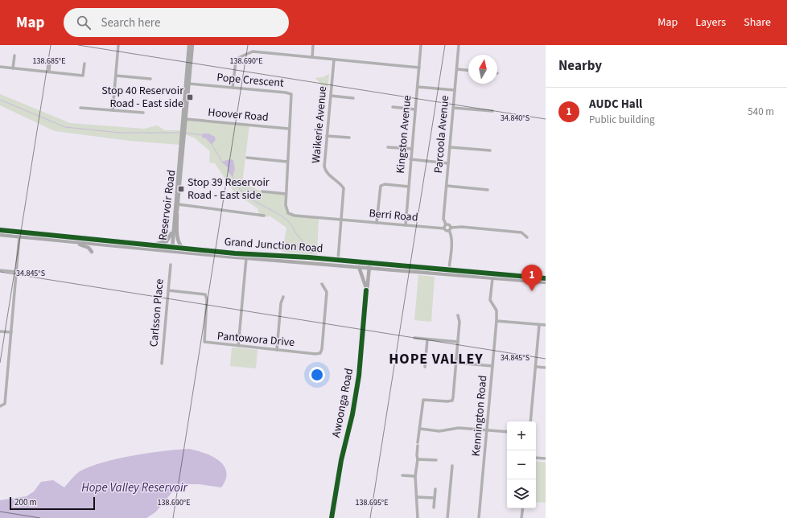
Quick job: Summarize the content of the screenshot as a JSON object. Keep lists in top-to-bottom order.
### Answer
{
  "streets": {
    "main road": ["Reservoir Road", "Grand Junction Road", "Awoonga Road"],
    "street": [
      "Pope Crescent",
      "Hoover Road",
      "Waikerie Avenue",
      "Kingston Avenue",
      "Parcoola Avenue",
      "Berri Road",
      "Carlsson Place",
      "Pantowora Drive",
      "Kennington Road"
    ]
  },
  "crossings": [
    ["Pope Crescent", "Hoover Road"],
    ["Pope Crescent", "Waikerie Avenue"],
    ["Pope Crescent", "Reservoir Road"],
    ["Pope Crescent", "Berri Road"],
    ["Hoover Road", "Reservoir Road"],
    ["Waikerie Avenue", "Berri Road"],
    ["Waikerie Avenue", "Grand Junction Road"],
    ["Kingston Avenue", "Berri Road"],
    ["Reservoir Road", "Grand Junction Road"],
    ["Grand Junction Road", "Awoonga Road"],
    ["Grand Junction Road", "Kennington Road"],
    ["Carlsson Place", "Pantowora Drive"]
  ],
  "districts": ["HOPE VALLEY"],
  "water": ["Hope Valley Reservoir"],
  "places": {
    "transit": ["Stop 40 Reservoir Road - East side", "Stop 39 Reservoir Road - East side"]
  },
  "scale_bar": "200 m",
  "north": "top",
  "page": {
    "header": "Map",
    "search": "Search here",
    "nav": ["Map", "Layers", "Share"],
    "heading": "Nearby",
    "list": [
      {
        "mark": "1",
        "name": "AUDC Hall",
        "note": "Public building",
        "value": "540 m"
      }
    ],
    "pins": "1",
    "map_buttons": ["+", "−"],
    "scale": "200 m"
  },
  "coordinates": [
    "138.685°E",
    "138.690°E",
    "34.840°S",
    "34.845°S",
    "138.695°E"
  ]
}
